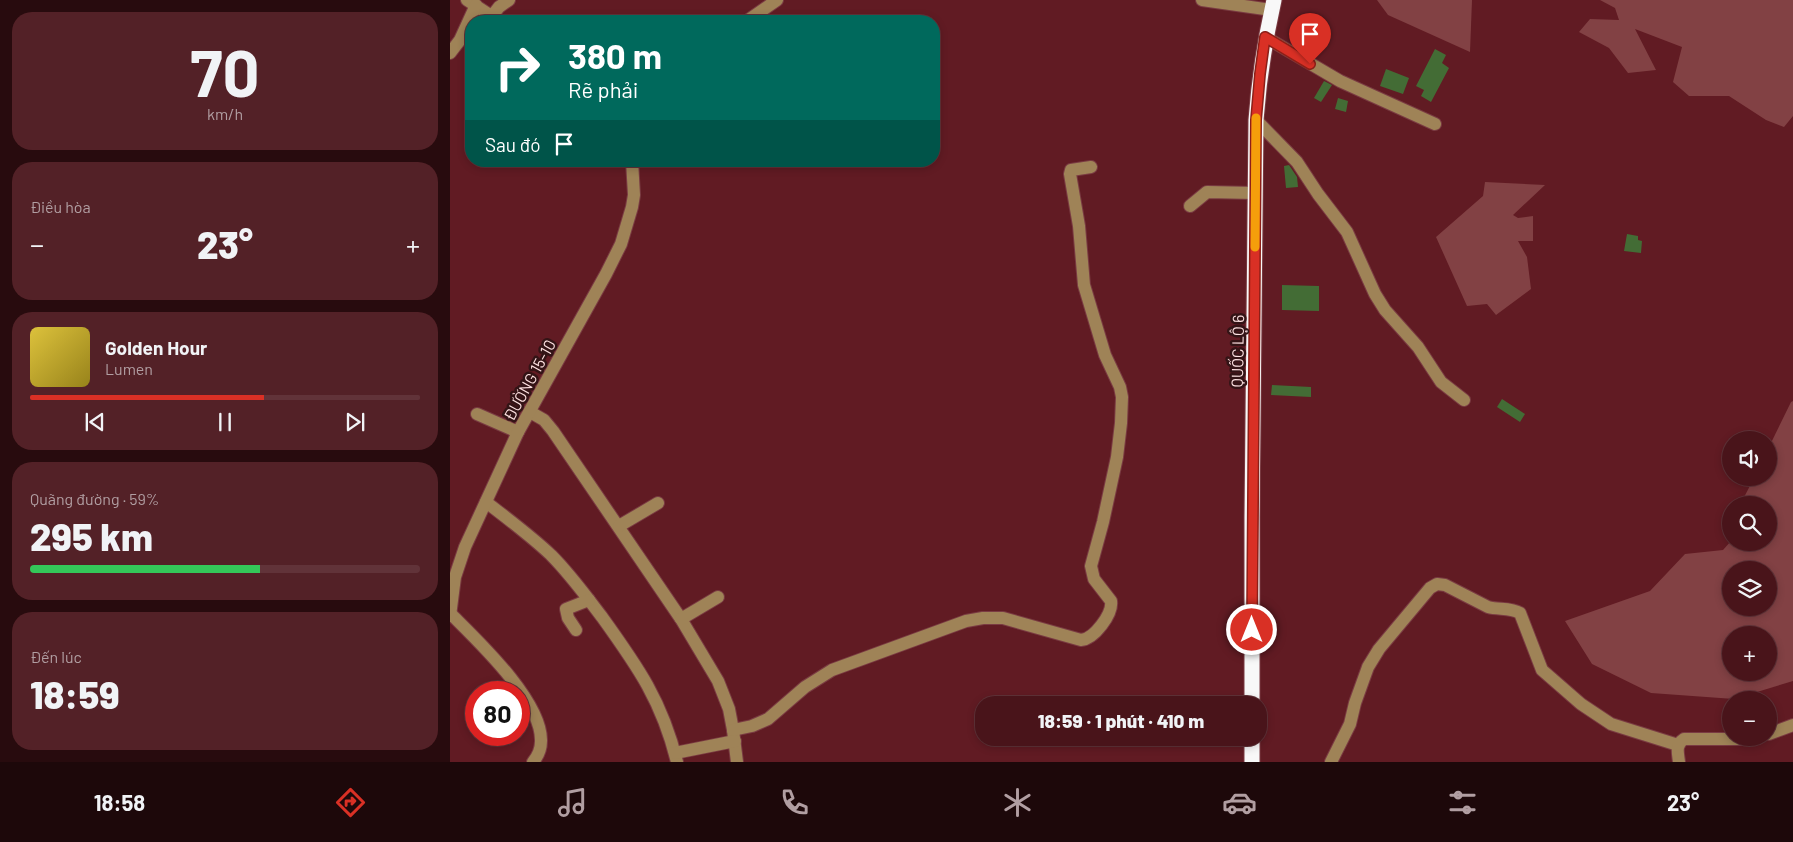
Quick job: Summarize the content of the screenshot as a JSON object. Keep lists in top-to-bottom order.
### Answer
{
  "streets": {
    "highway": ["QUỐC LỘ 6"],
    "street": ["ĐƯỜNG 15-10"]
  },
  "page": {
    "tile": [
      ["70", "km/h"],
      "Điều hòa",
      ["Quãng đường · 59%", "295 km"],
      ["Đến lúc", "18:59"]
    ],
    "turn": ["380 m", "Rẽ phải"],
    "then": "Sau đó",
    "heat": ["−", "23°", "+"],
    "song": ["Golden Hour", "Lumen"],
    "map_buttons": ["+", "−"],
    "limit": "80",
    "trip": "18:59 · 1 phút · 410 m",
    "tabs": ["18:58", "23°"]
  }
}
